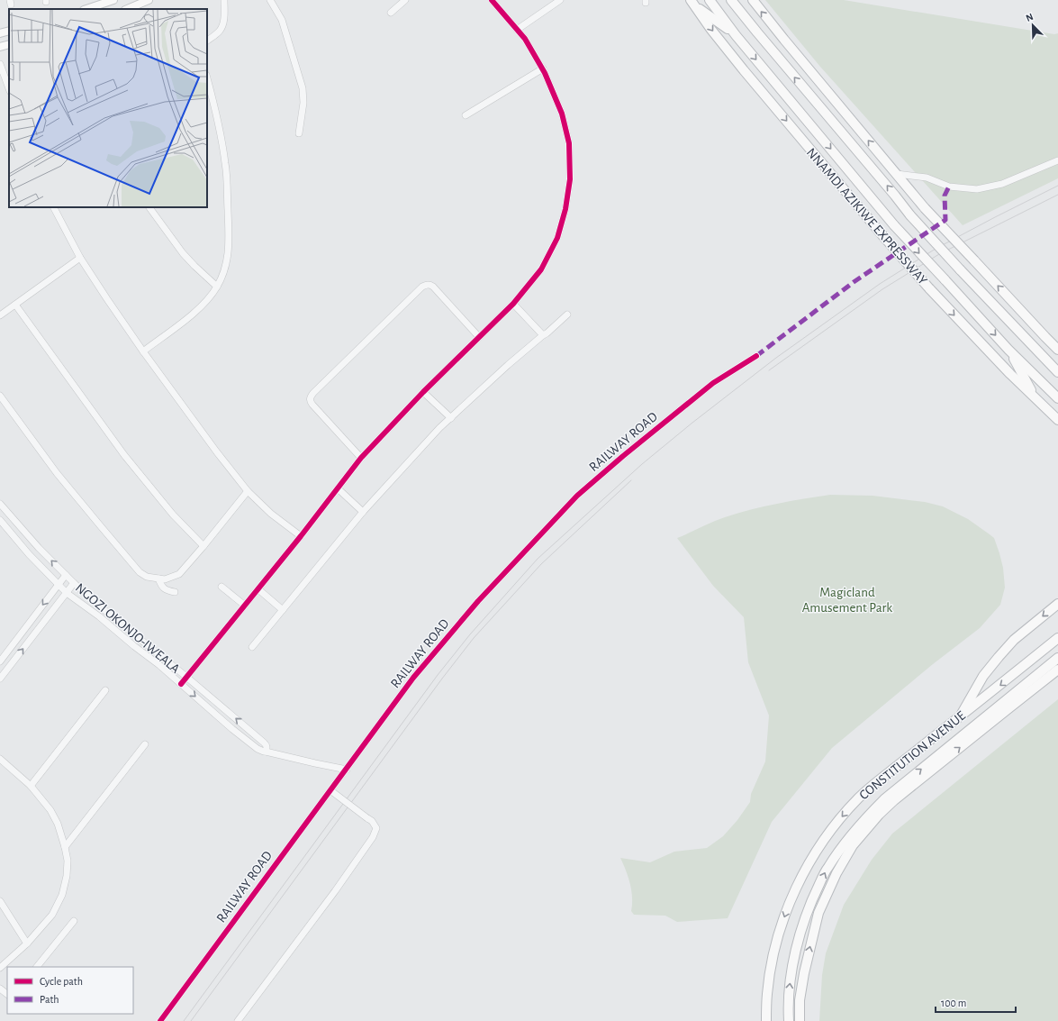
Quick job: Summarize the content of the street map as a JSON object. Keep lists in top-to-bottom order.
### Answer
{
  "streets": {
    "highway": ["NNAMDI AZIKIWE EXPRESSWAY", "CONSTITUTION AVENUE"],
    "street": ["RAILWAY ROAD", "NGOZI OKONJO-IWEALA"]
  },
  "crossings": [
    ["RAILWAY ROAD", "NGOZI OKONJO-IWEALA"]
  ],
  "parks": ["Magicland Amusement Park"],
  "legend": ["Cycle path", "Path"],
  "scale_bar": "100 m",
  "north": "top left"
}
